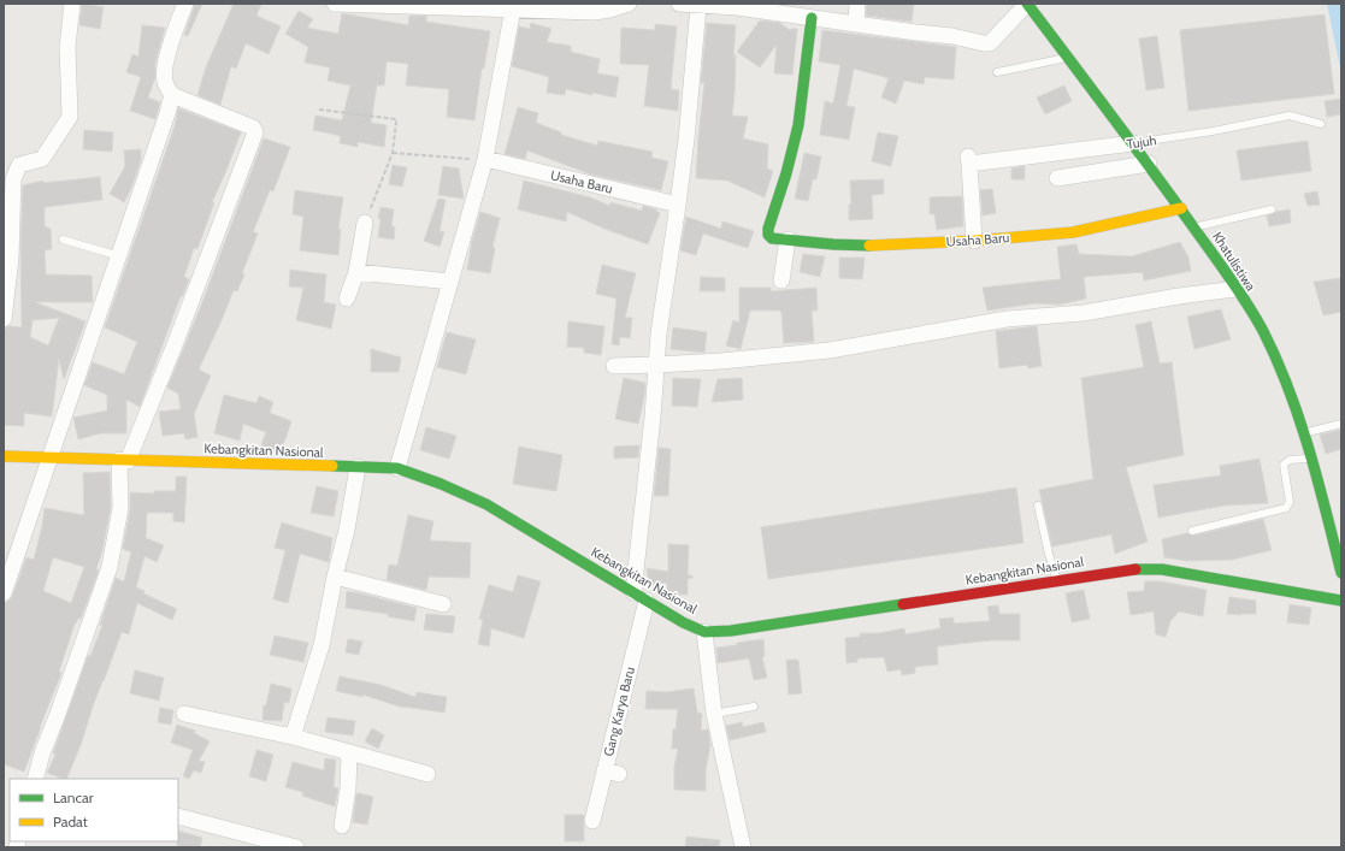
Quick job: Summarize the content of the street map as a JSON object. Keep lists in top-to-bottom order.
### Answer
{
  "streets": {
    "main road": ["Usaha Baru", "Khatulistiwa", "Kebangkitan Nasional"],
    "street": ["Tujuh", "Gang Karya Baru"]
  },
  "crossings": [
    ["Tujuh", "Usaha Baru"],
    ["Tujuh", "Khatulistiwa"],
    ["Usaha Baru", "Khatulistiwa"],
    ["Kebangkitan Nasional", "Gang Karya Baru"]
  ],
  "legend": ["Lancar", "Padat"]
}
